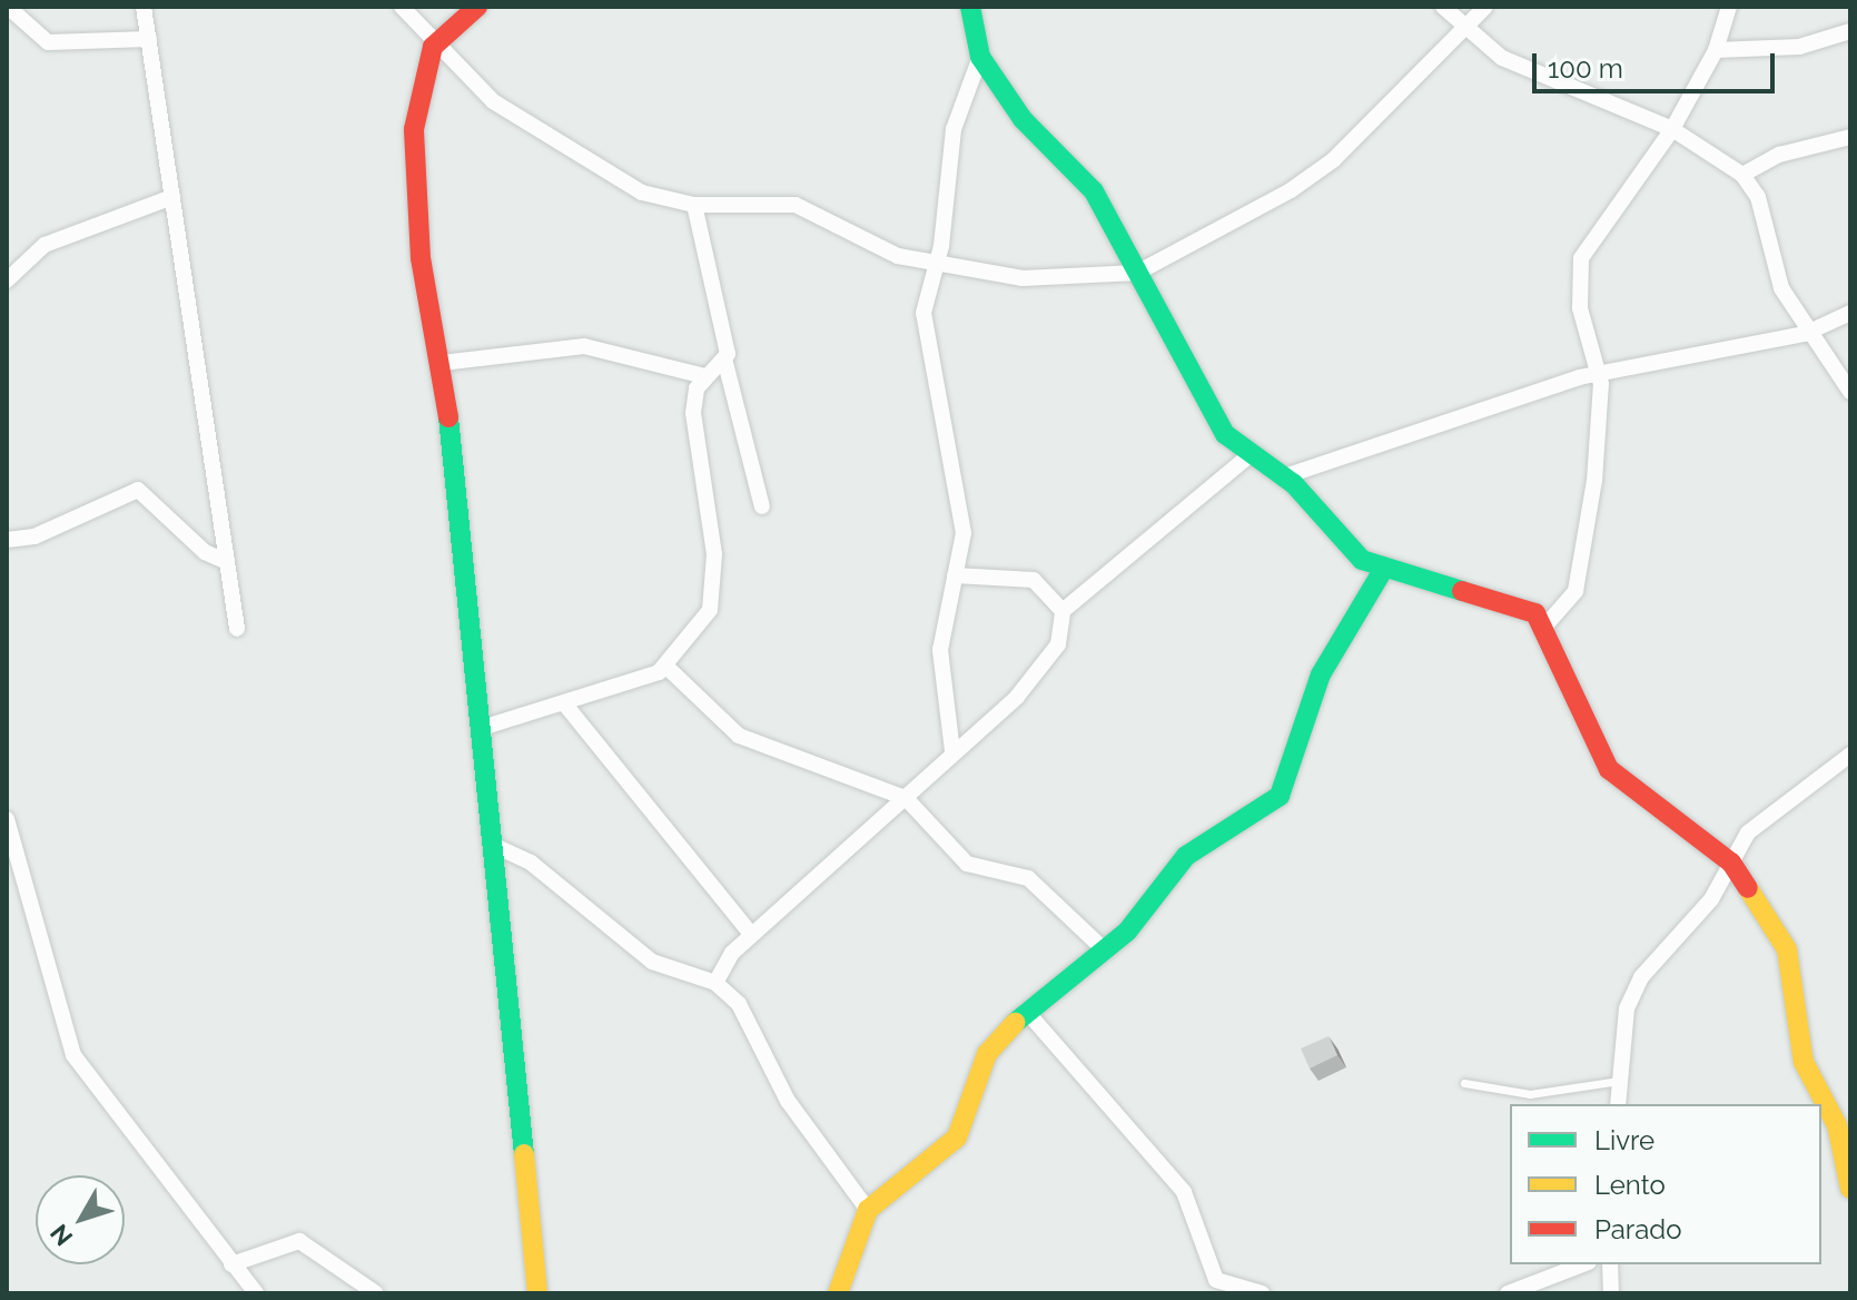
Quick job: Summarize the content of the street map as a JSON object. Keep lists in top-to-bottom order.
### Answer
{
  "legend": ["Livre", "Lento", "Parado"],
  "scale_bar": "100 m",
  "north": "bottom left"
}
